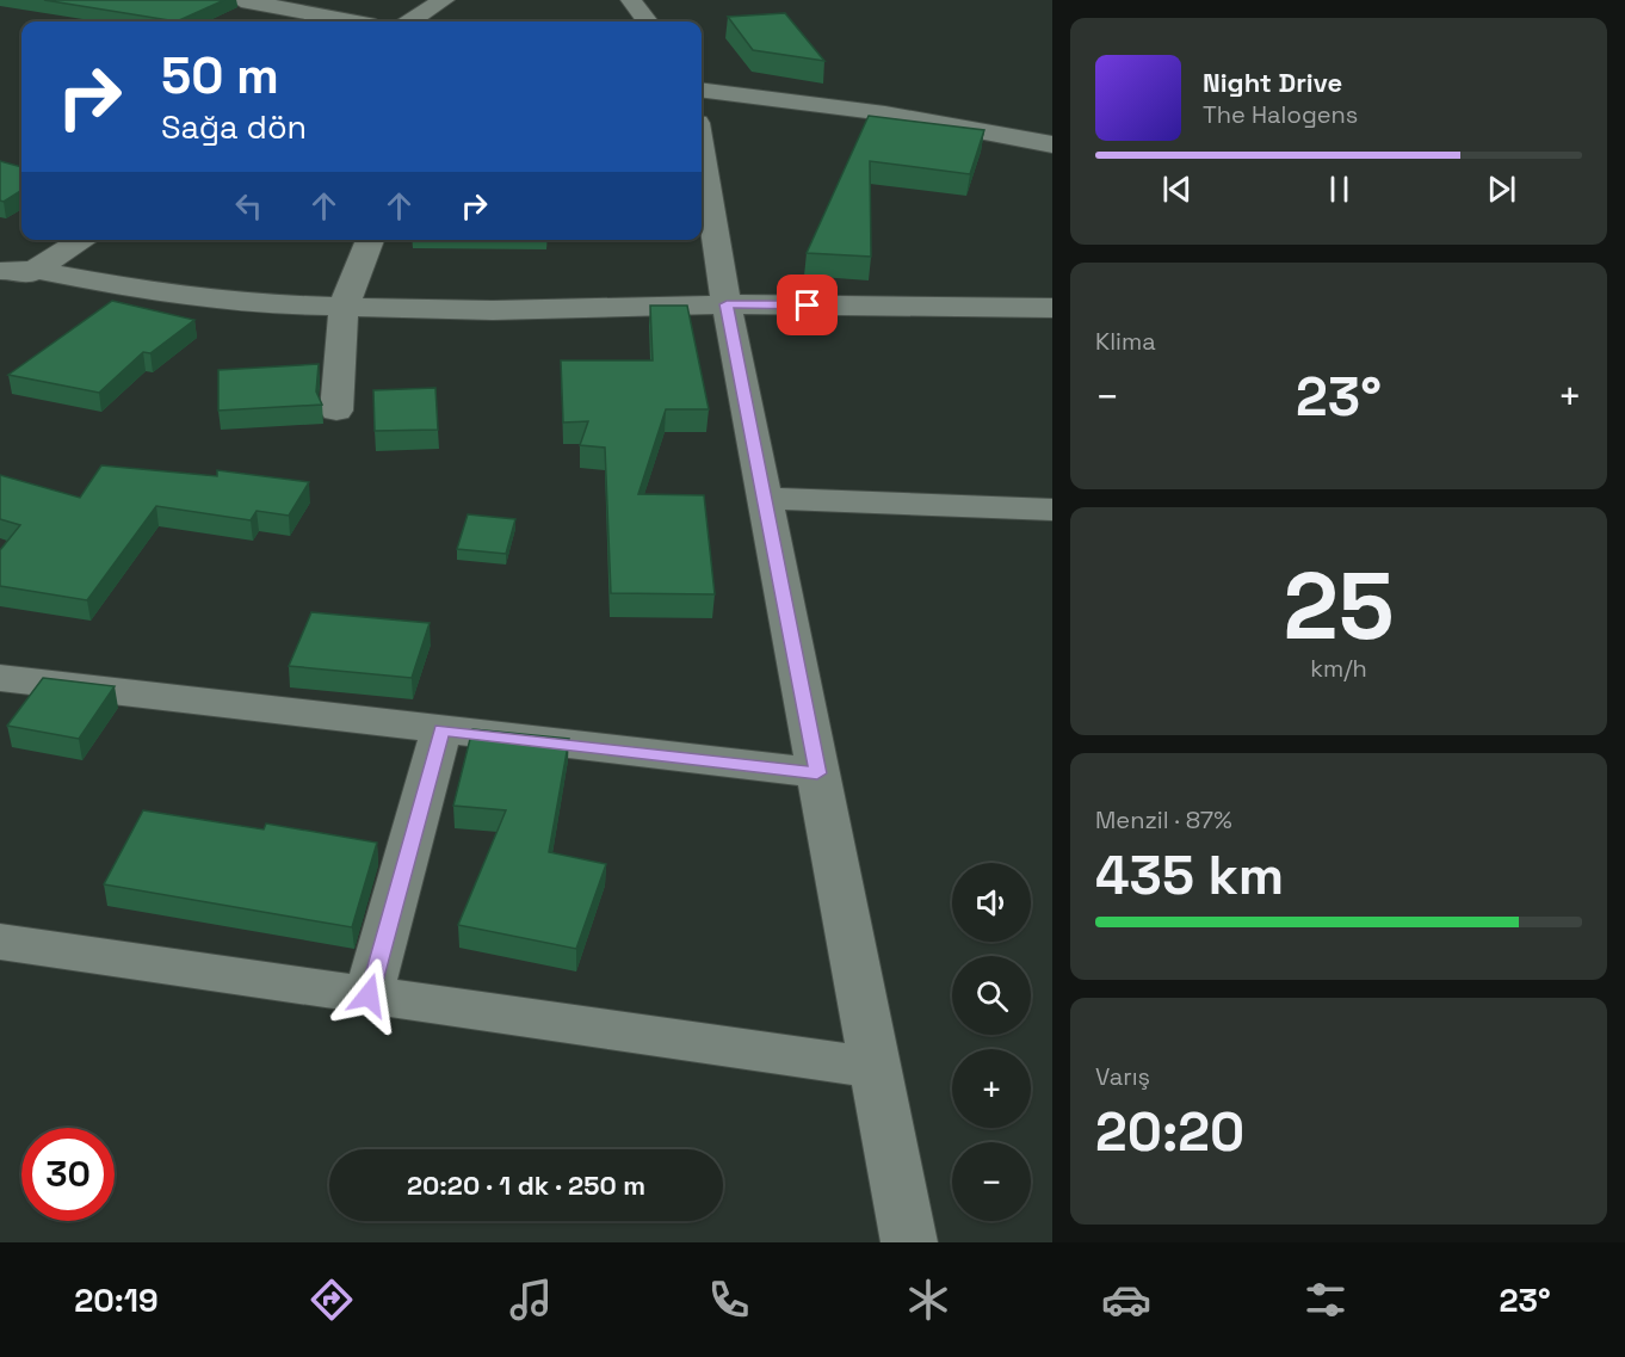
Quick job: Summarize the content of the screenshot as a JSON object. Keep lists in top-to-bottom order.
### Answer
{
  "page": {
    "turn": ["50 m", "Sağa dön"],
    "song": ["Night Drive", "The Halogens"],
    "tile": [
      "Klima",
      ["25", "km/h"],
      ["Menzil · 87%", "435 km"],
      ["Varış", "20:20"]
    ],
    "heat": ["−", "23°", "+"],
    "map_buttons": ["+", "−"],
    "limit": "30",
    "trip": "20:20 · 1 dk · 250 m",
    "tabs": ["20:19", "23°"]
  }
}
